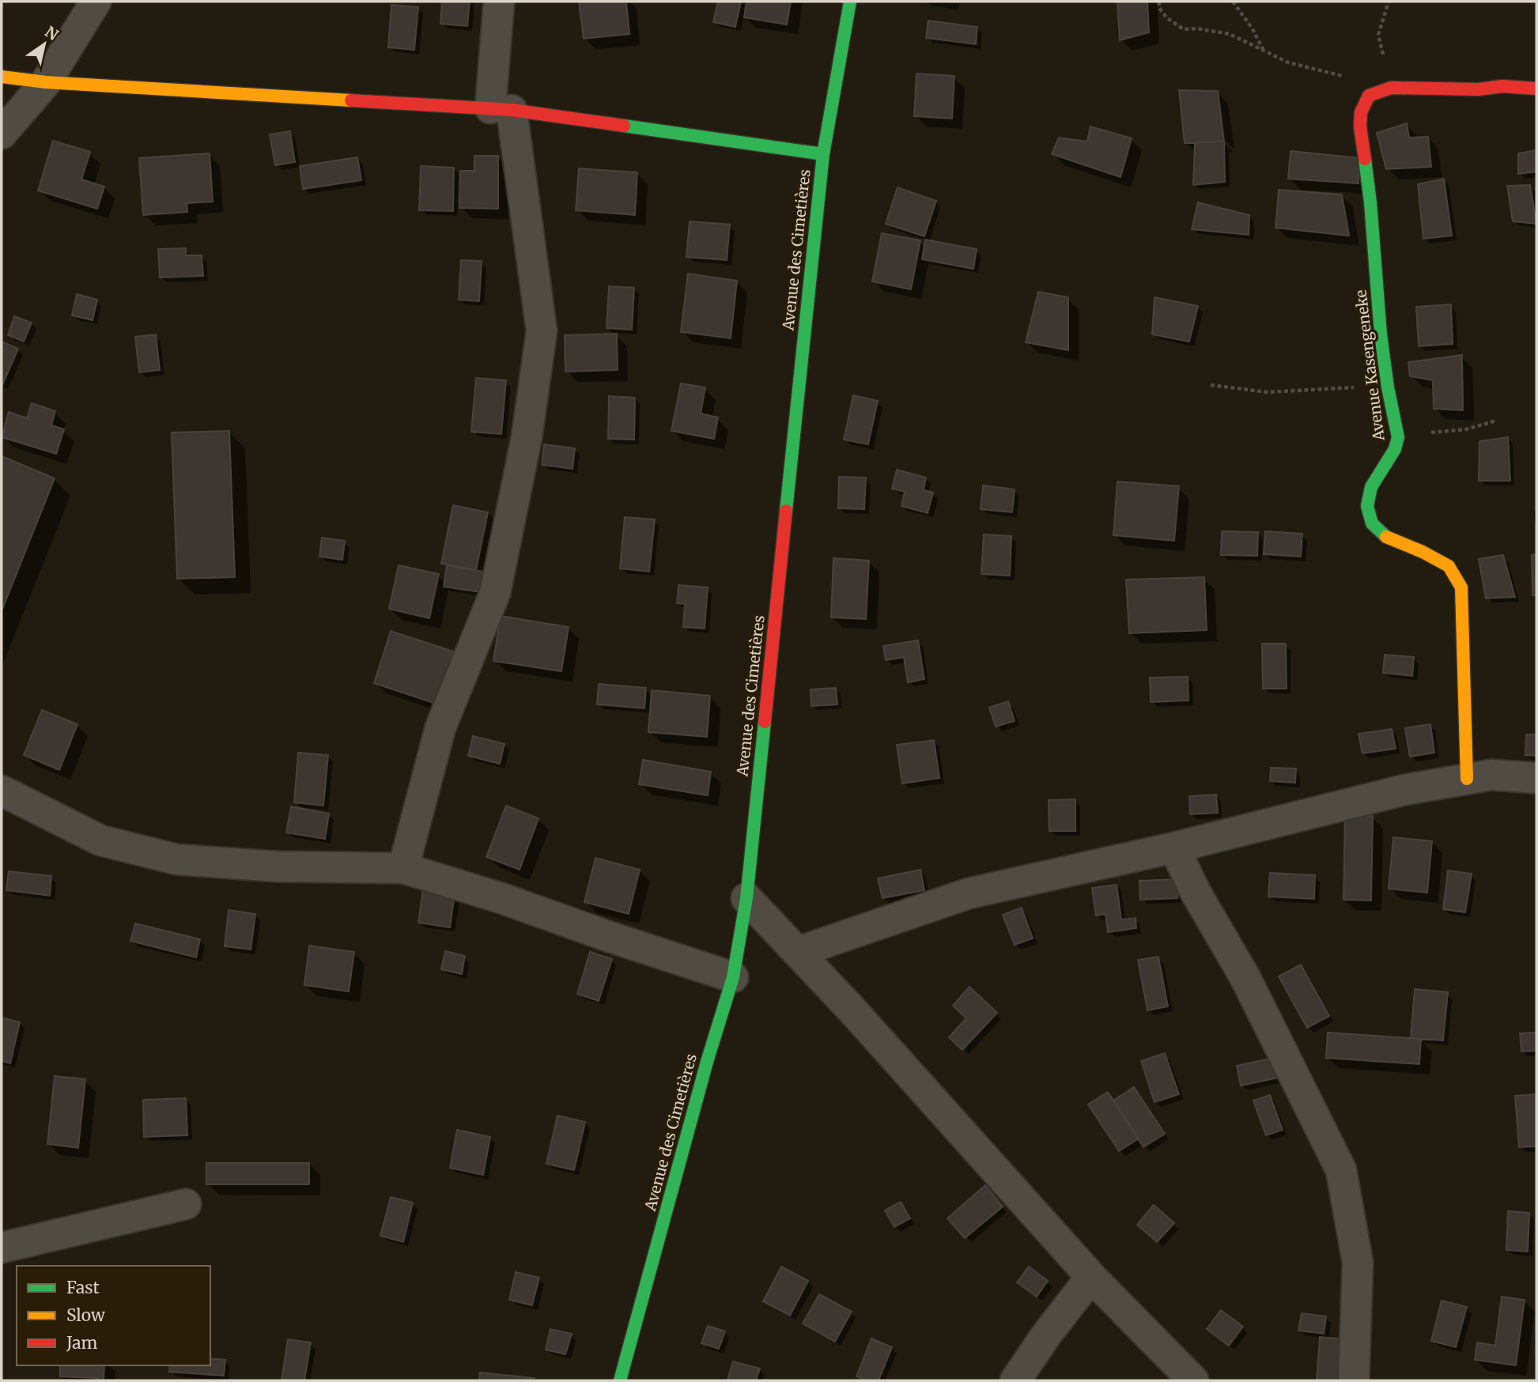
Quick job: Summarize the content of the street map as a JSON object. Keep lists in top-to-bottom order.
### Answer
{
  "streets": {
    "street": ["Avenue des Cimetières", "Avenue Kasengeneke"]
  },
  "legend": ["Fast", "Slow", "Jam"],
  "north": "top right"
}
